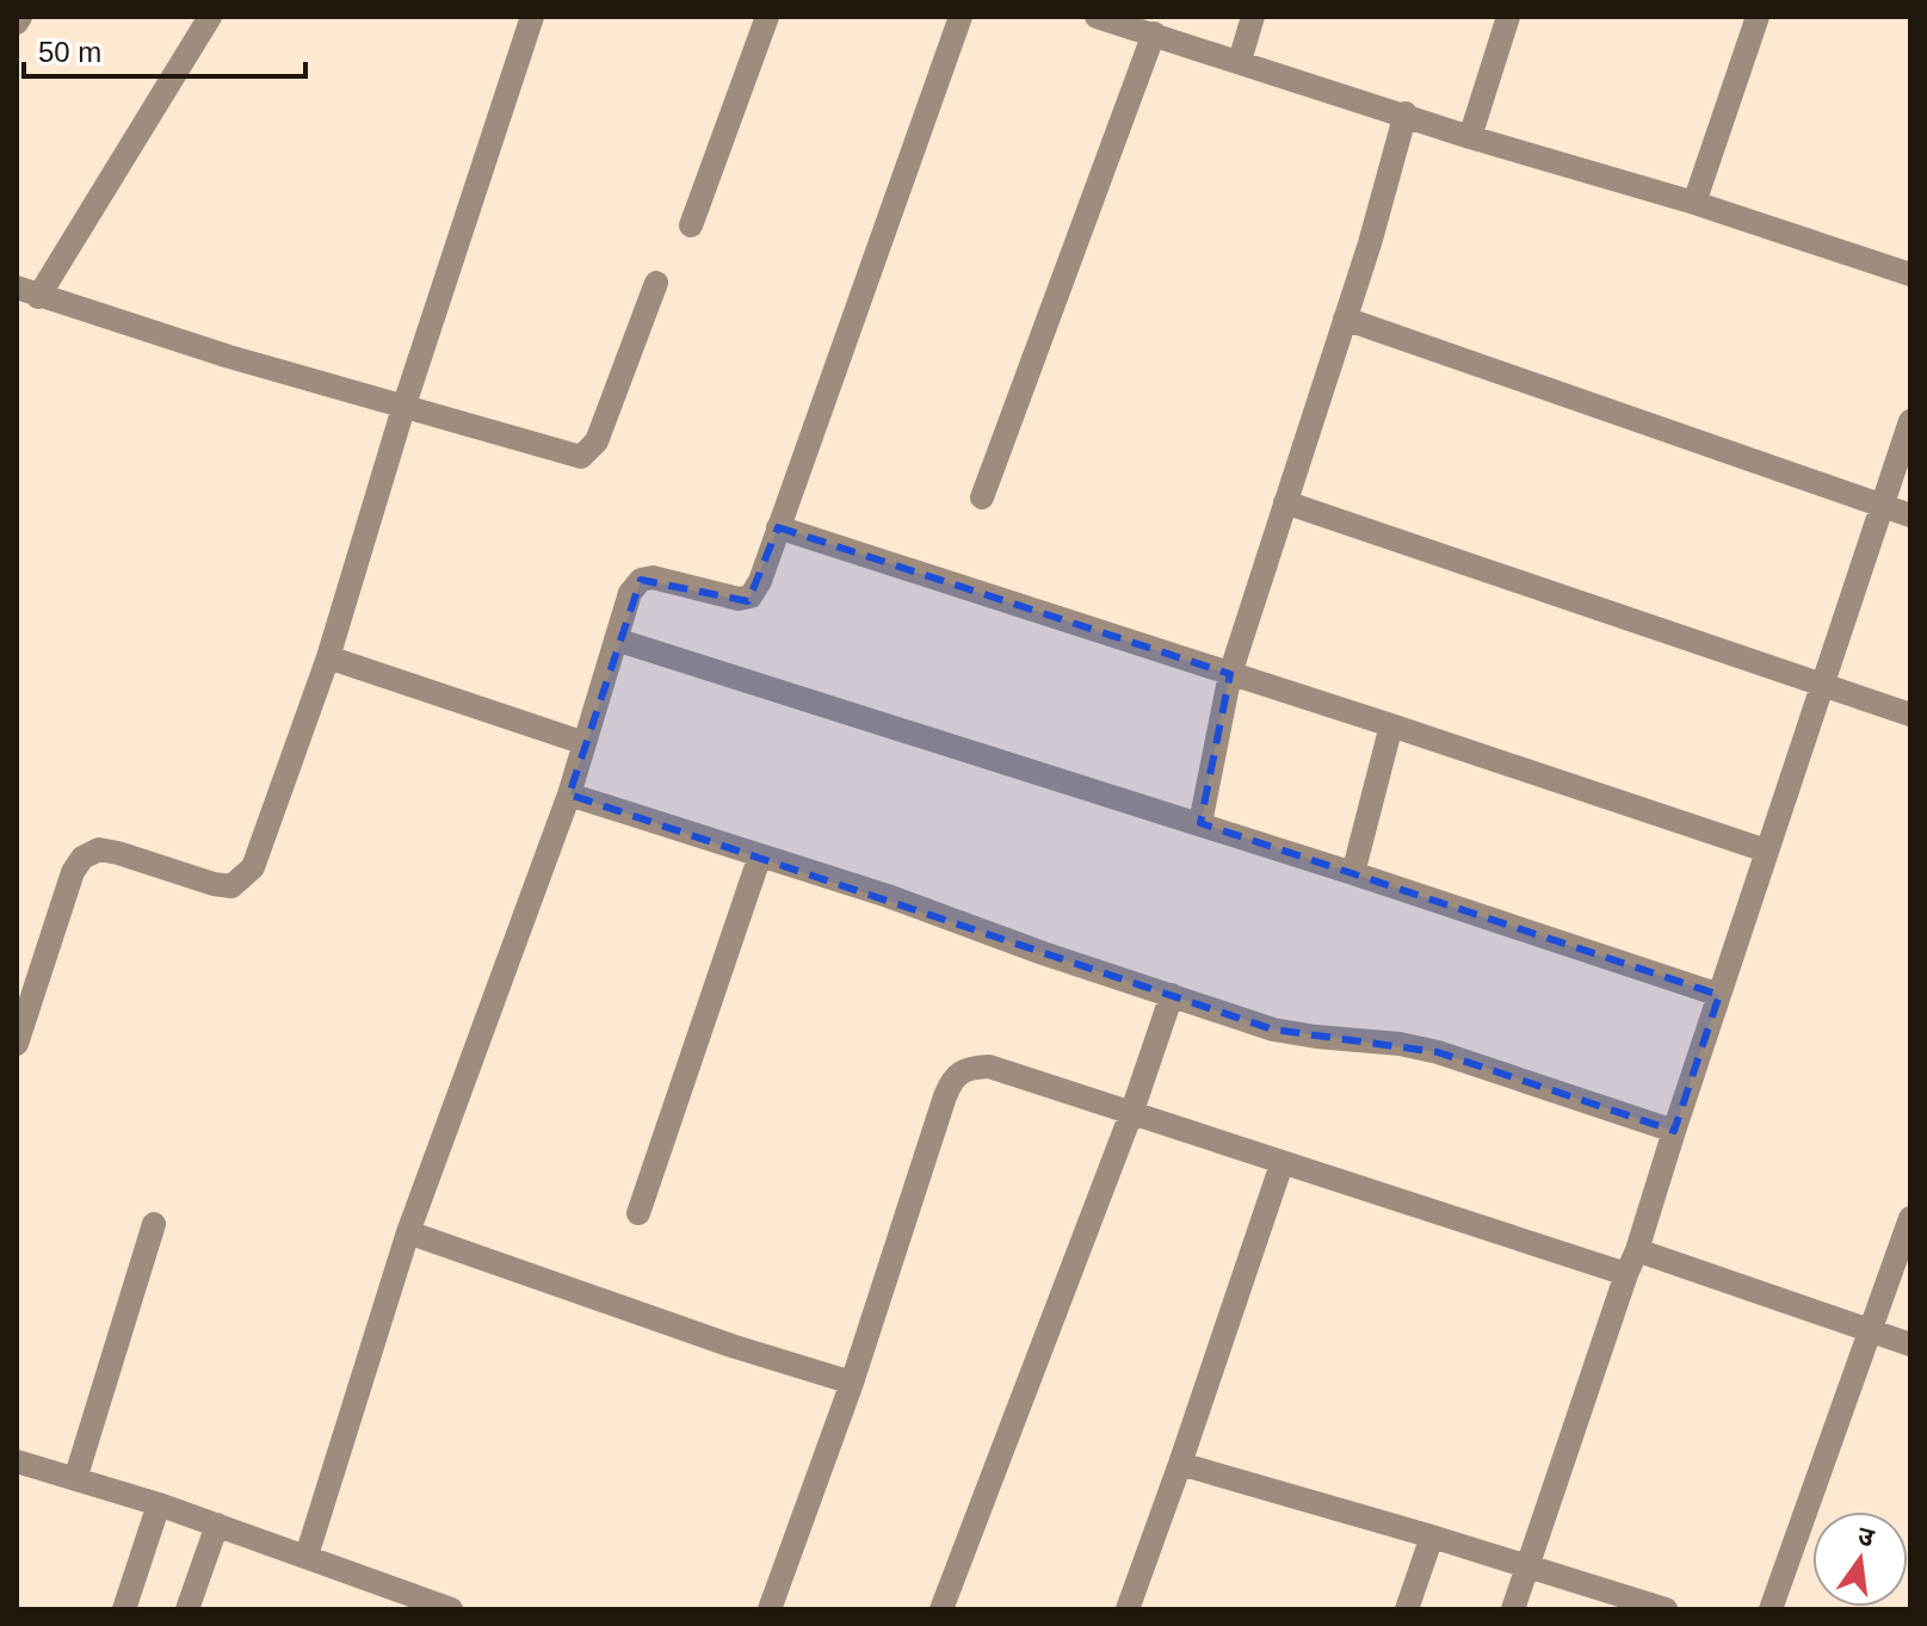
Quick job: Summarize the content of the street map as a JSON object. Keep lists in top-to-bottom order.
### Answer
{
  "scale_bar": "50 m",
  "north": "top"
}
